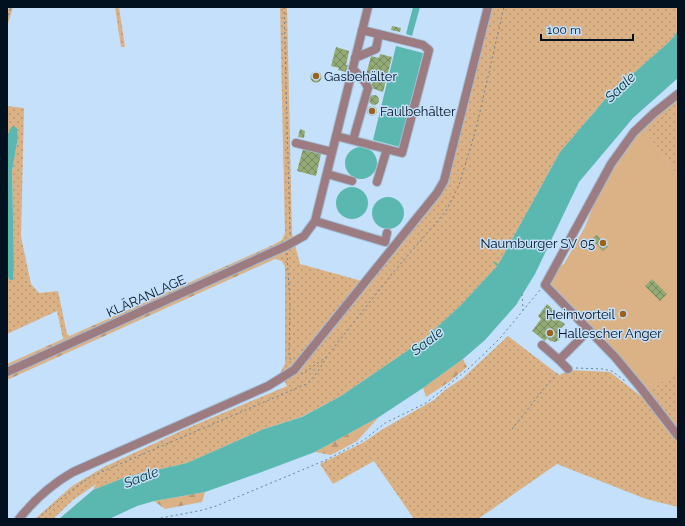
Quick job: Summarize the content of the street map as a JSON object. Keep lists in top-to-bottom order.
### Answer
{
  "streets": {
    "lane": ["KLÄRANLAGE"]
  },
  "water": ["Saale"],
  "places": [
    "Gasbehälter",
    "Faulbehälter",
    "Naumburger SV 05",
    "Heimvorteil",
    "Hallescher Anger"
  ],
  "scale_bar": "100 m"
}
